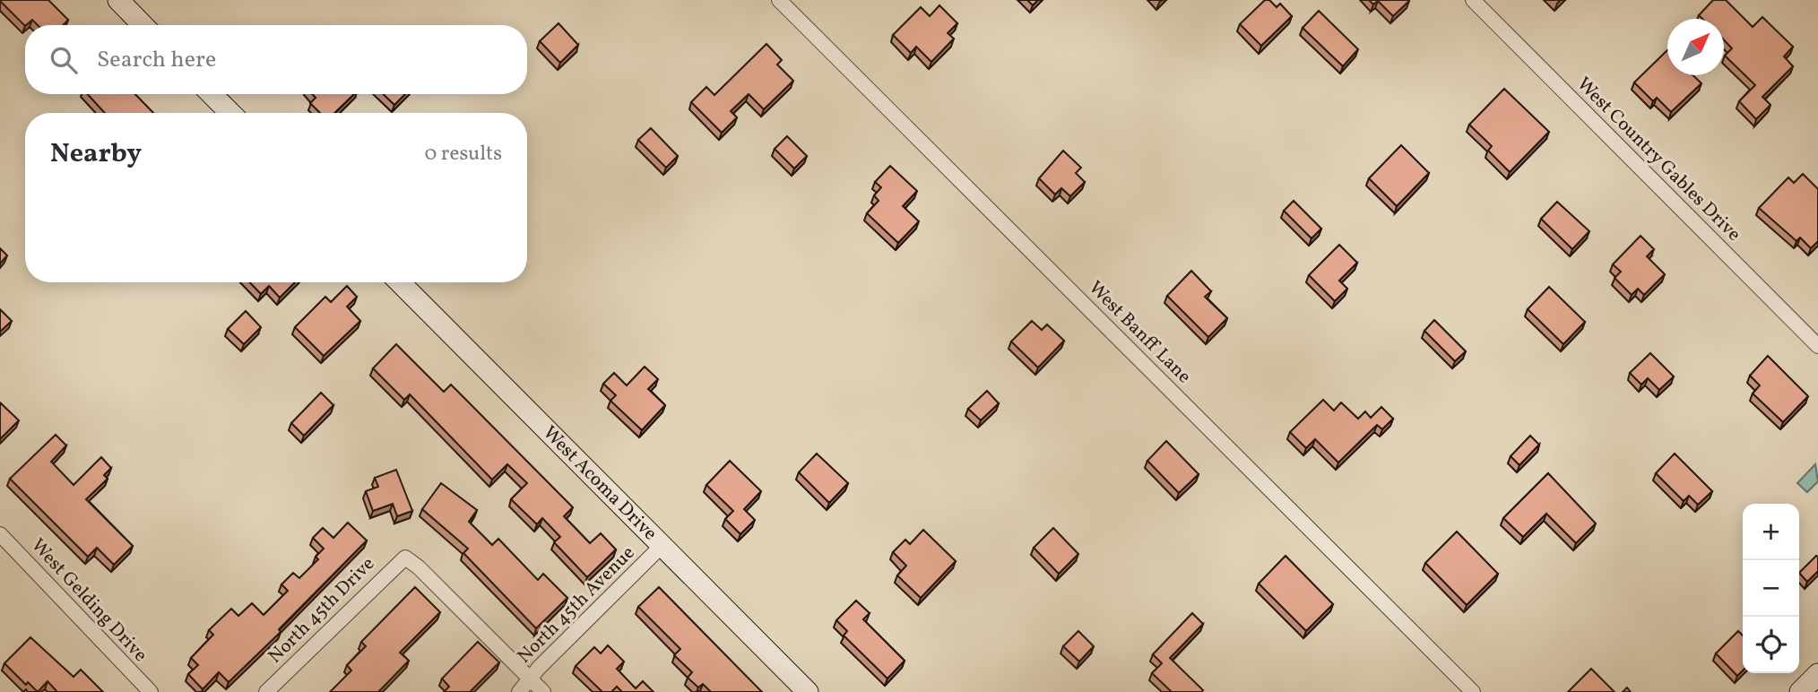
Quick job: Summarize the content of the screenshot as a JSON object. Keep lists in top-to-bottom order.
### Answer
{
  "streets": {
    "street": [
      "West Country Gables Drive",
      "West Banff Lane",
      "West Acoma Drive",
      "West Gelding Drive",
      "North 45th Avenue",
      "North 45th Drive"
    ]
  },
  "crossings": [
    ["West Acoma Drive", "North 45th Avenue"],
    ["North 45th Avenue", "North 45th Drive"]
  ],
  "north": "top right",
  "page": {
    "search": "Search here",
    "heading": ["Nearby", "0 results"],
    "map_buttons": ["+", "−"]
  }
}
